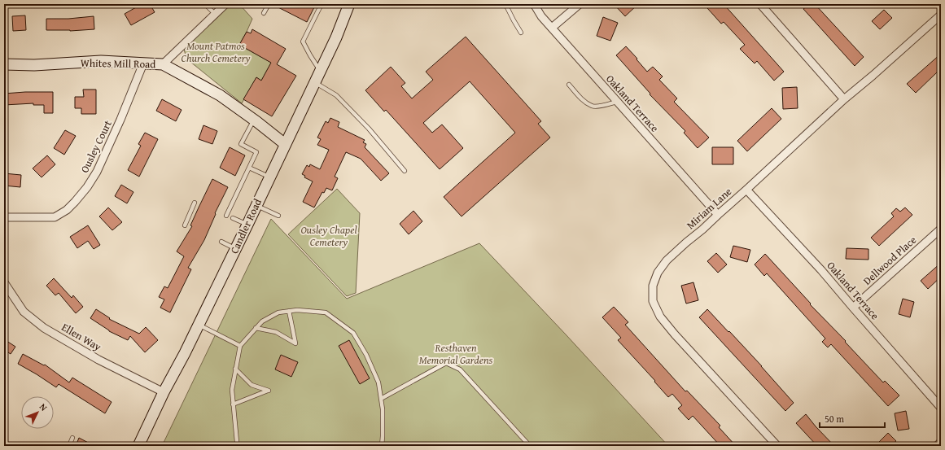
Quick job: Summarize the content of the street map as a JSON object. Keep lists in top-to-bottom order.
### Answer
{
  "streets": {
    "main road": ["Whites Mill Road", "Candler Road"],
    "street": [
      "Oakland Terrace",
      "Ousley Court",
      "Miriam Lane",
      "Dellwood Place",
      "Ellen Way"
    ]
  },
  "crossings": [
    ["Whites Mill Road", "Ousley Court"],
    ["Whites Mill Road", "Candler Road"],
    ["Oakland Terrace", "Miriam Lane"],
    ["Oakland Terrace", "Dellwood Place"],
    ["Candler Road", "Ellen Way"]
  ],
  "parks": ["Mount Patmos Church Cemetery", "Ousley Chapel Cemetery", "Resthaven Memorial Gardens"],
  "scale_bar": "50 m",
  "north": "top right"
}
